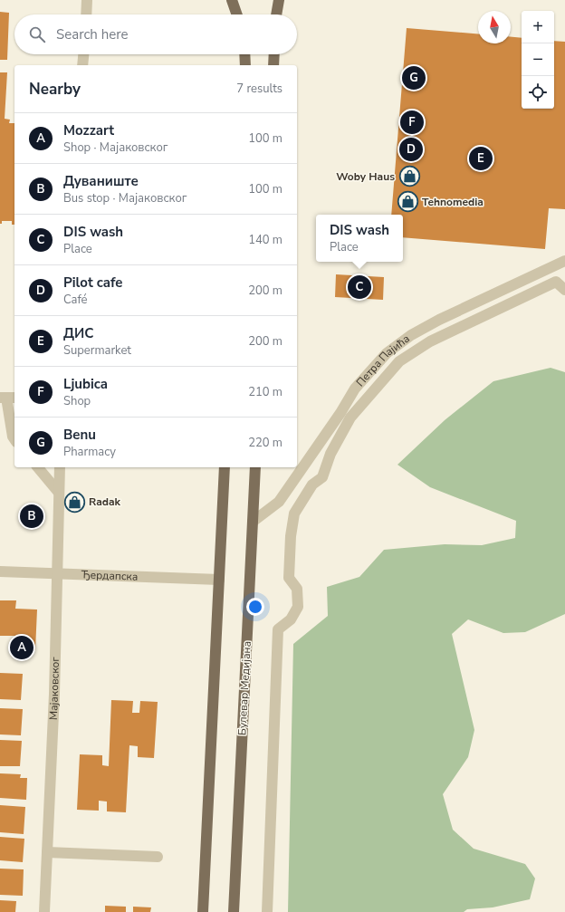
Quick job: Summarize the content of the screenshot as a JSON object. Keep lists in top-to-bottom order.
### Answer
{
  "streets": {
    "main road": ["Булевар Медијана"],
    "street": ["Петра Пајића", "Ђердапска", "Мајаковског"]
  },
  "crossings": [
    ["Петра Пајића", "Булевар Медијана"],
    ["Ђердапска", "Мајаковског"]
  ],
  "places": {
    "shop": ["Woby Haus", "Tehnomedia", "Radak"]
  },
  "north": "top",
  "page": {
    "map_buttons": ["+", "−"],
    "search": "Search here",
    "pins": [
      "G",
      "F",
      "D",
      "E",
      "C",
      "B",
      "A"
    ],
    "heading": ["Nearby", "7 results"],
    "list": [
      {
        "mark": "A",
        "name": "Mozzart",
        "note": "Shop · Мајаковског",
        "value": "100 m"
      },
      {
        "mark": "B",
        "name": "Дуваниште",
        "note": "Bus stop · Мајаковског",
        "value": "100 m"
      },
      {
        "mark": "C",
        "name": "DIS wash",
        "note": "Place",
        "value": "140 m"
      },
      {
        "mark": "D",
        "name": "Pilot cafe",
        "note": "Café",
        "value": "200 m"
      },
      {
        "mark": "E",
        "name": "ДИС",
        "note": "Supermarket",
        "value": "200 m"
      },
      {
        "mark": "F",
        "name": "Ljubica",
        "note": "Shop",
        "value": "210 m"
      },
      {
        "mark": "G",
        "name": "Benu",
        "note": "Pharmacy",
        "value": "220 m"
      }
    ],
    "popup": ["DIS wash", "Place"]
  }
}
